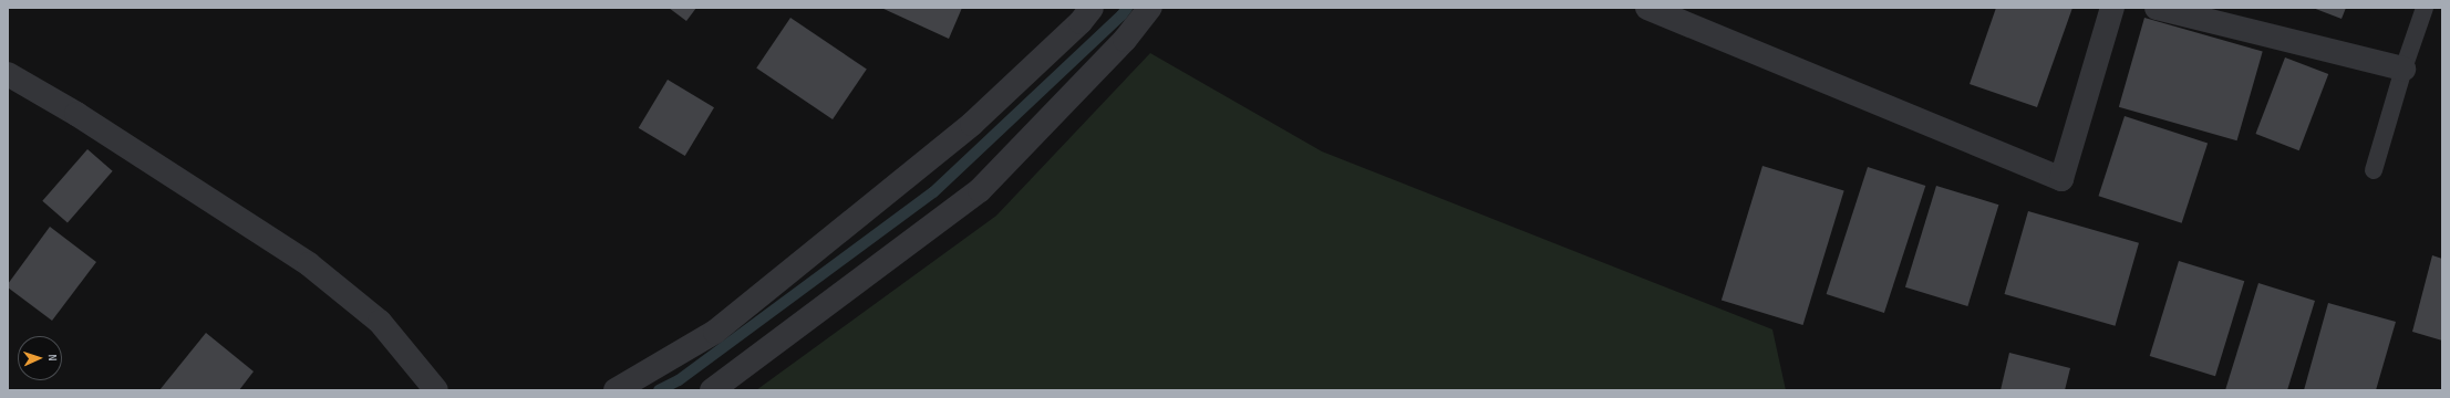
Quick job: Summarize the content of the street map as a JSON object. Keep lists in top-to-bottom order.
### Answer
{
  "north": "right"
}
